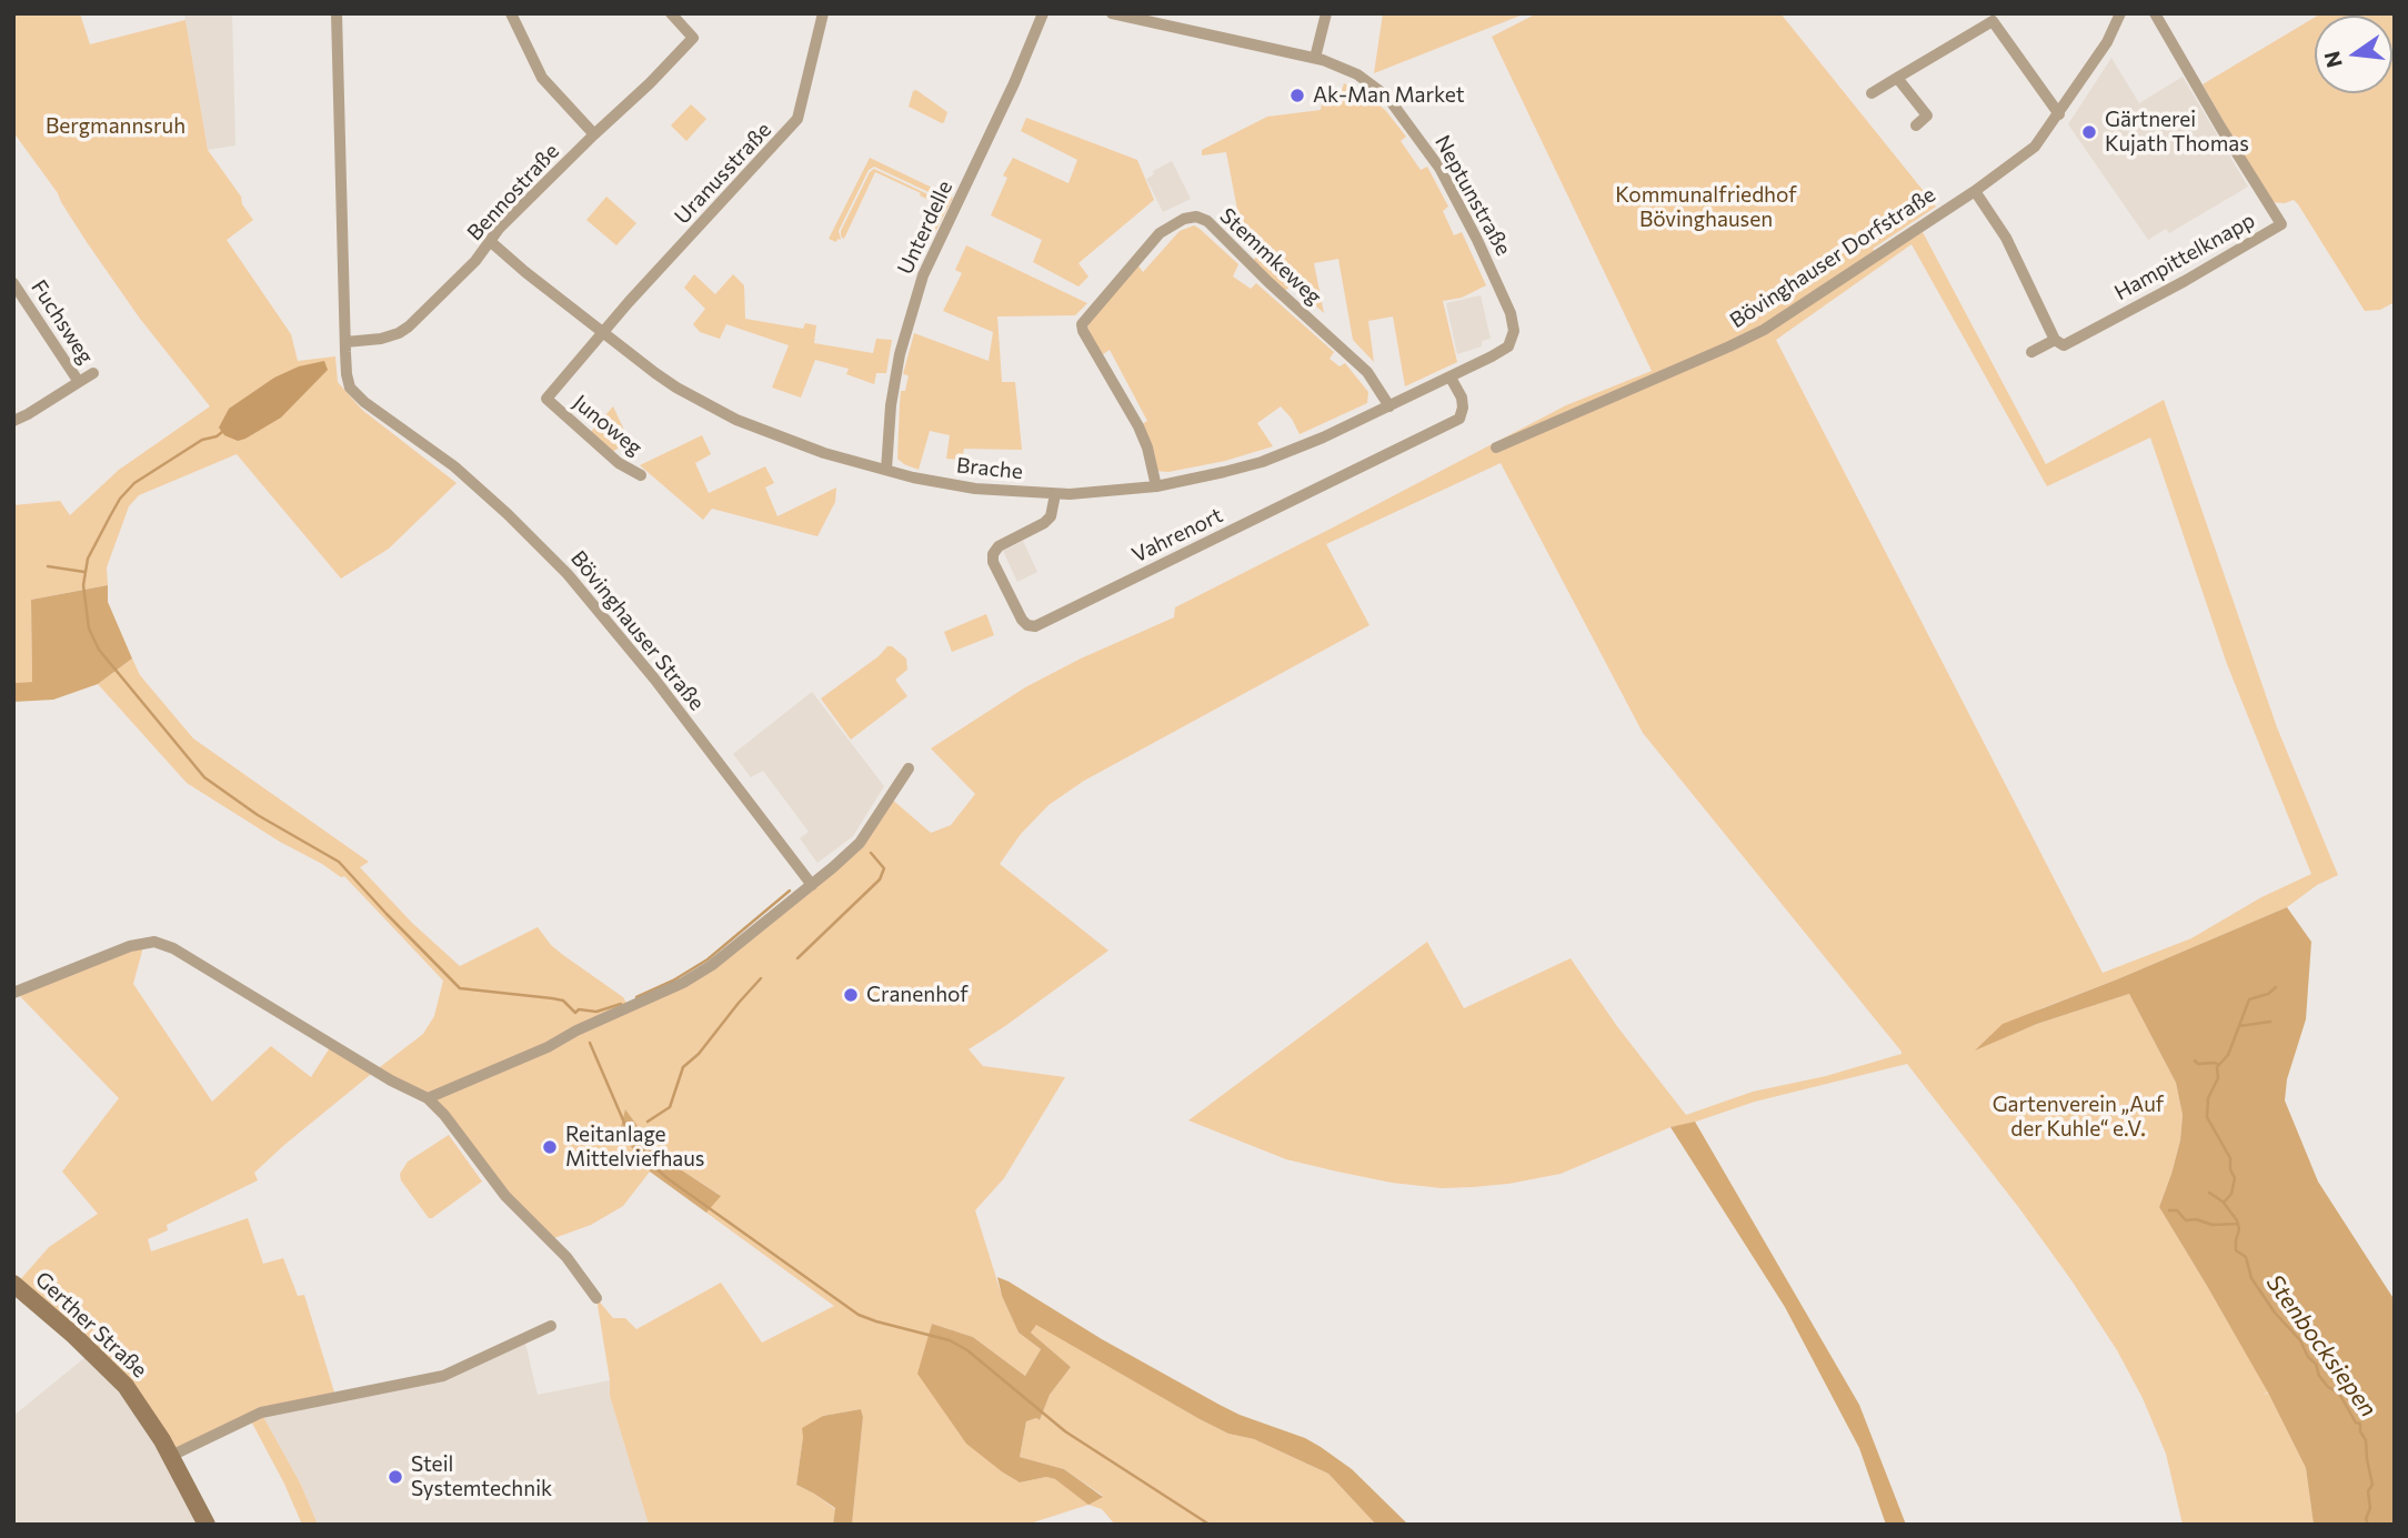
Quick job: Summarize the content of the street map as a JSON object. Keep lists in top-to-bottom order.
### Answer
{
  "streets": {
    "street": [
      "Uranusstraße",
      "Bennostraße",
      "Neptunstraße",
      "Unterdelle",
      "Stemmkeweg",
      "Hampittelknapp",
      "Bövinghauser Dorfstraße",
      "Fuchsweg",
      "Junoweg",
      "Brache",
      "Vahrenort",
      "Bövinghauser Straße",
      "Gerther Straße"
    ]
  },
  "crossings": [
    ["Uranusstraße", "Junoweg"],
    ["Uranusstraße", "Brache"],
    ["Bennostraße", "Brache"],
    ["Bennostraße", "Bövinghauser Straße"],
    ["Neptunstraße", "Brache"],
    ["Unterdelle", "Brache"],
    ["Stemmkeweg", "Brache"],
    ["Junoweg", "Brache"],
    ["Brache", "Vahrenort"]
  ],
  "water": ["Stenbocksiepen"],
  "parks": ["Bergmannsruh", "Kommunalfriedhof Bövinghausen", "Gartenverein „Auf der Kuhle“ e.V."],
  "places": [
    "Ak-Man Market",
    "Gärtnerei Kujath Thomas",
    "Cranenhof",
    "Reitanlage Mittelviefhaus",
    "Steil Systemtechnik"
  ],
  "north": "left"
}
